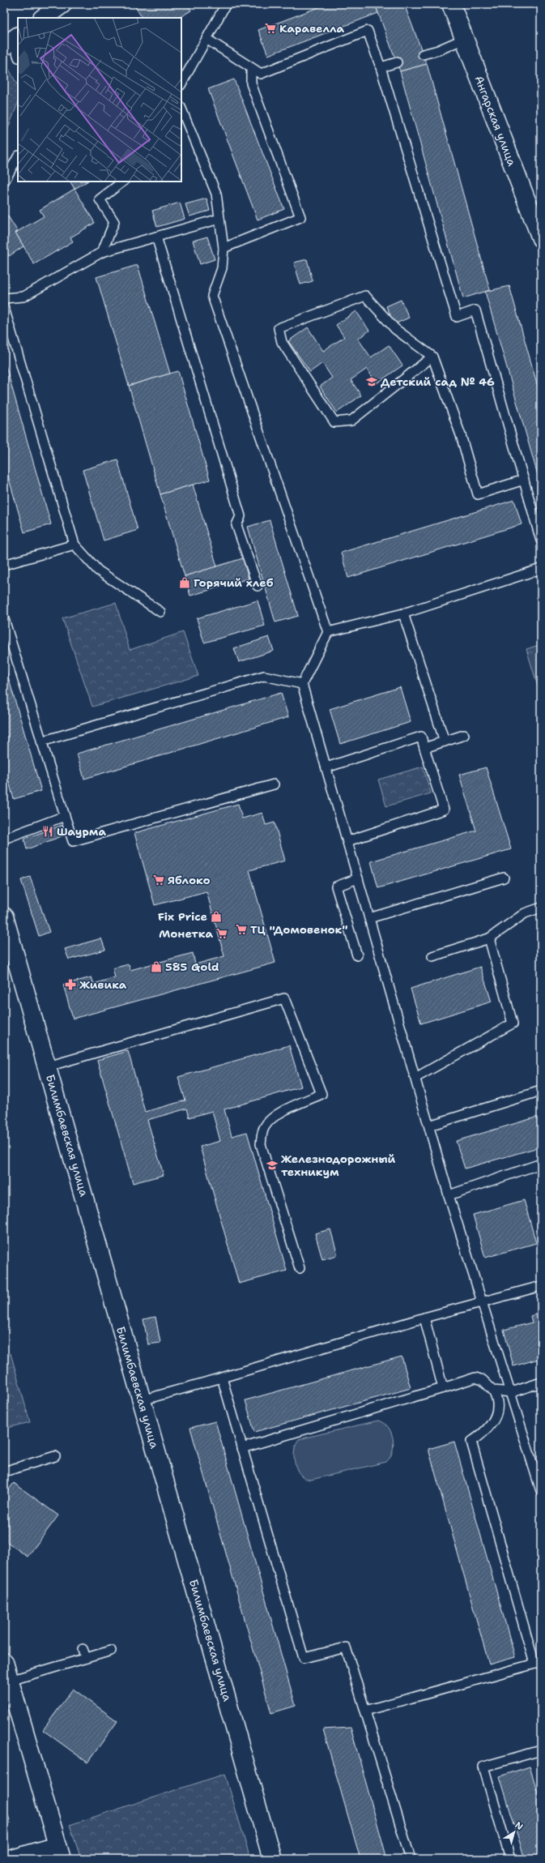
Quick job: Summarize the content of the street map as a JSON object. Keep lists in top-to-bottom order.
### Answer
{
  "streets": {
    "main road": ["Ангарская улица", "Билимбаевская улица"]
  },
  "places": {
    "supermarket": [
      "Каравелла",
      "Яблоко",
      "ТЦ \"Домовенок\"",
      "Монетка"
    ],
    "school or university": ["Детский сад № 46", "Железнодорожный техникум"],
    "shop": ["Горячий хлеб", "Fix Price", "585 Gold"],
    "restaurant": ["Шаурма"],
    "pharmacy": ["Живика"]
  },
  "north": "top right"
}
